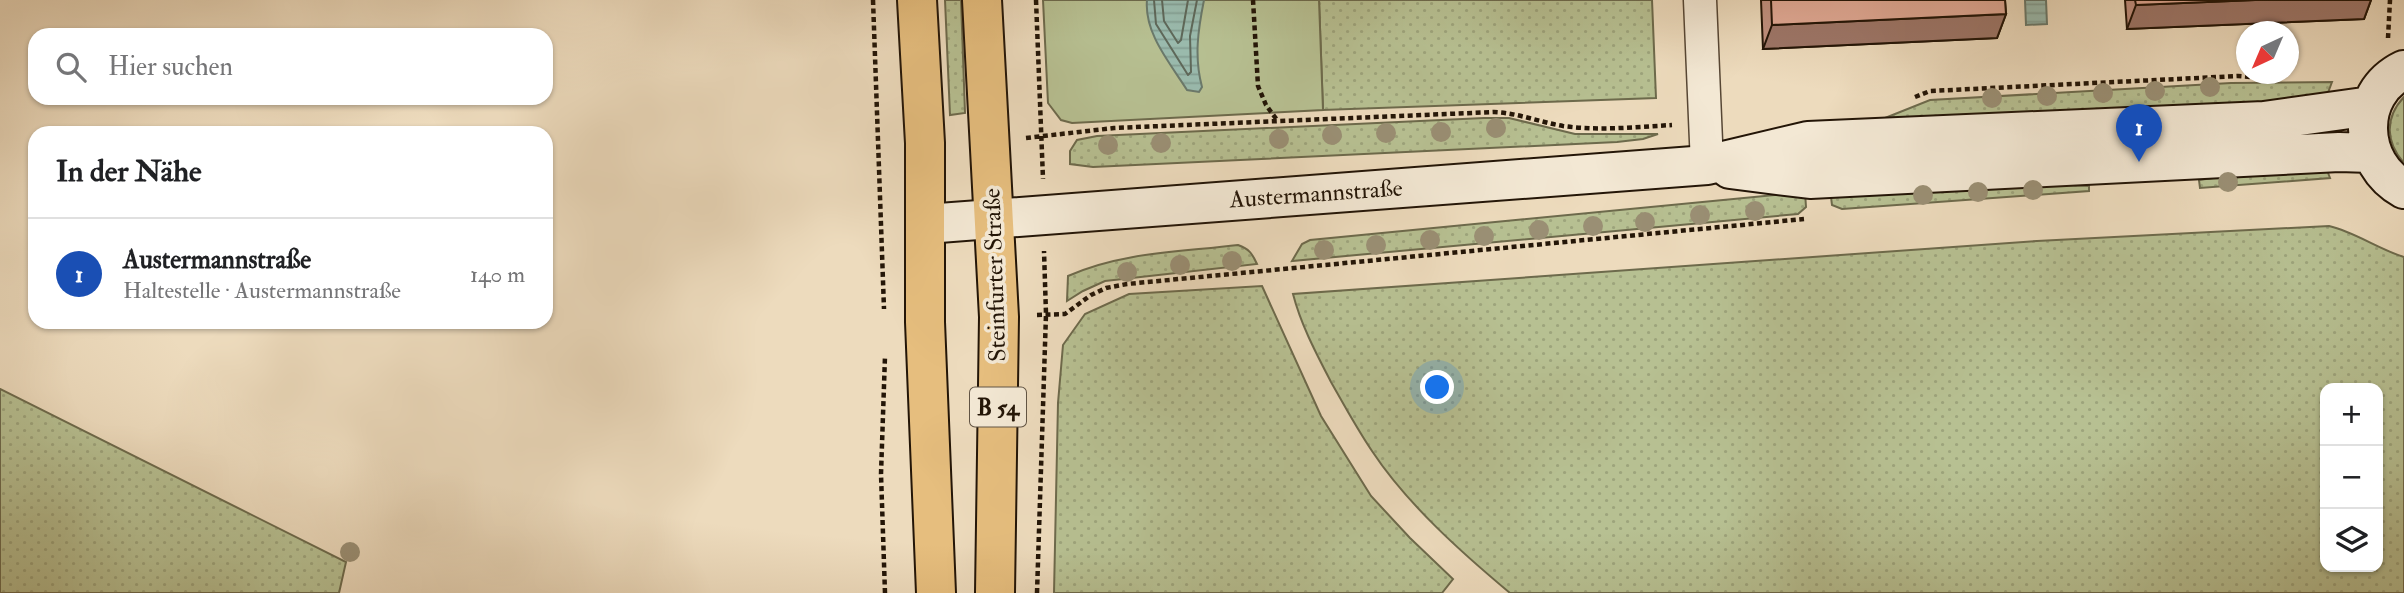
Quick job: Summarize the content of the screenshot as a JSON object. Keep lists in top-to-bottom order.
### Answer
{
  "streets": {
    "main road": ["Austermannstraße", "Steinfurter Straße", "B 54"]
  },
  "crossings": [
    ["Austermannstraße", "Steinfurter Straße"]
  ],
  "north": "bottom left",
  "page": {
    "search": "Hier suchen",
    "pins": "1",
    "heading": "In der Nähe",
    "list": [
      {
        "mark": "1",
        "name": "Austermannstraße",
        "note": "Haltestelle · Austermannstraße",
        "value": "140 m"
      }
    ],
    "map_buttons": ["+", "−"]
  }
}
